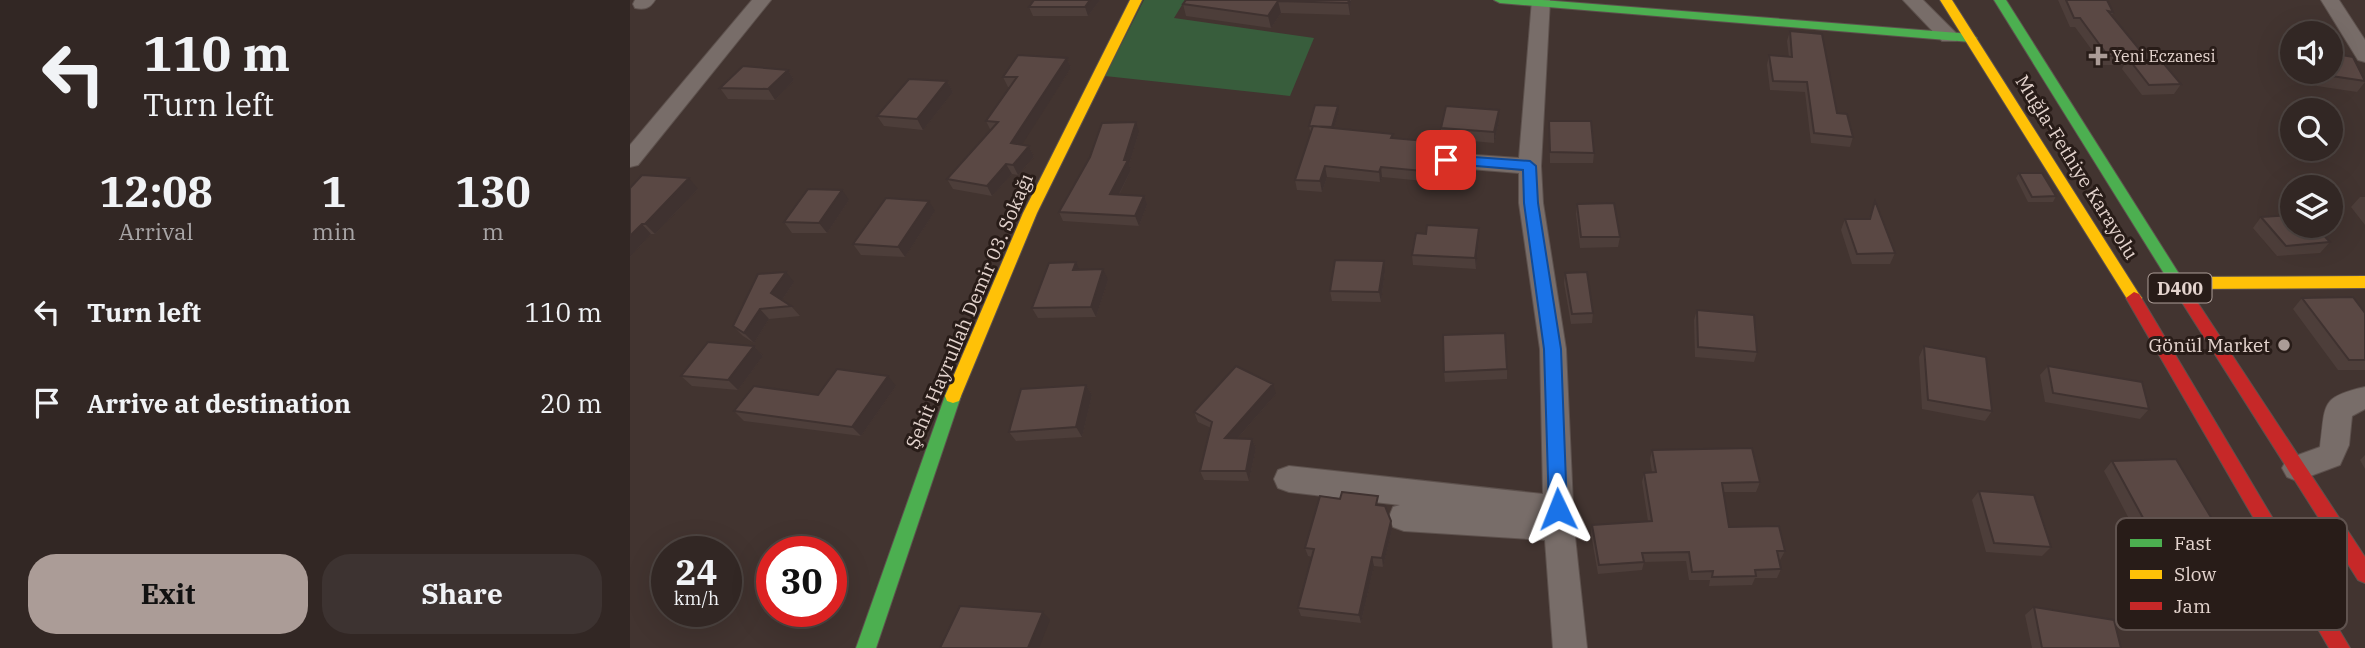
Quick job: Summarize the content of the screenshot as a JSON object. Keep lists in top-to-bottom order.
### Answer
{
  "streets": {
    "main road": ["Muğla-Fethiye Karayolu", "D400", "Şehit Hayrullah Demir 03. Sokağı"]
  },
  "places": {
    "health": ["Yeni Eczanesi"],
    "other": ["Gönül Market"]
  },
  "legend": ["Fast", "Slow", "Jam"],
  "page": {
    "turn": ["110 m", "Turn left"],
    "eta": [
      "12:08",
      "Arrival",
      "1",
      "min",
      "130",
      "m"
    ],
    "list": [
      {
        "name": "Turn left",
        "value": "110 m"
      },
      {
        "name": "Arrive at destination",
        "value": "20 m"
      }
    ],
    "speed": "24 km/h",
    "limit": "30",
    "buttons": ["Exit", "Share"]
  }
}
